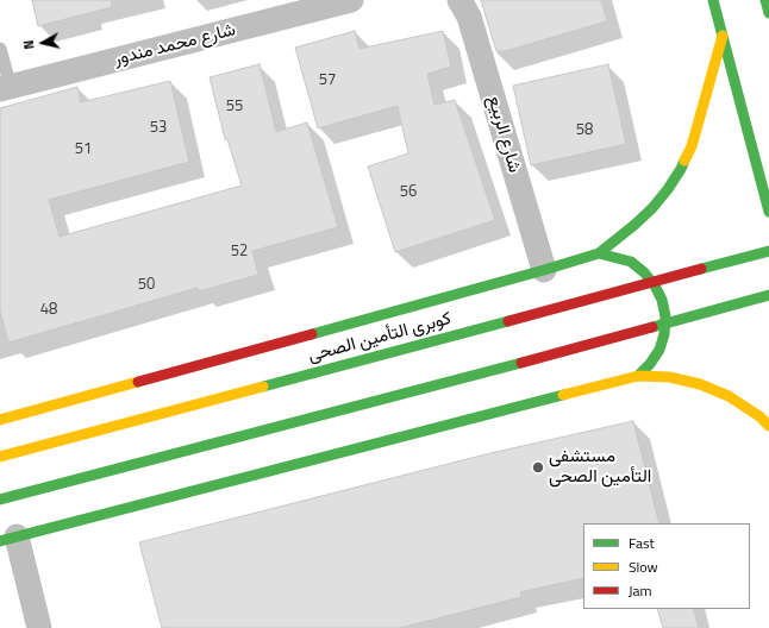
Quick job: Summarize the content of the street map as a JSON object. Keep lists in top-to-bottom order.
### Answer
{
  "streets": {
    "main road": ["كوبرى التأمين الصحى"],
    "street": ["شارع محمد مندور", "شارع الربيع"]
  },
  "places": ["مستشفى التأمين الصحى"],
  "house_numbers": [
    "57",
    "55",
    "53",
    "58",
    "51",
    "56",
    "52",
    "50",
    "48"
  ],
  "legend": ["Fast", "Slow", "Jam"],
  "north": "left"
}
